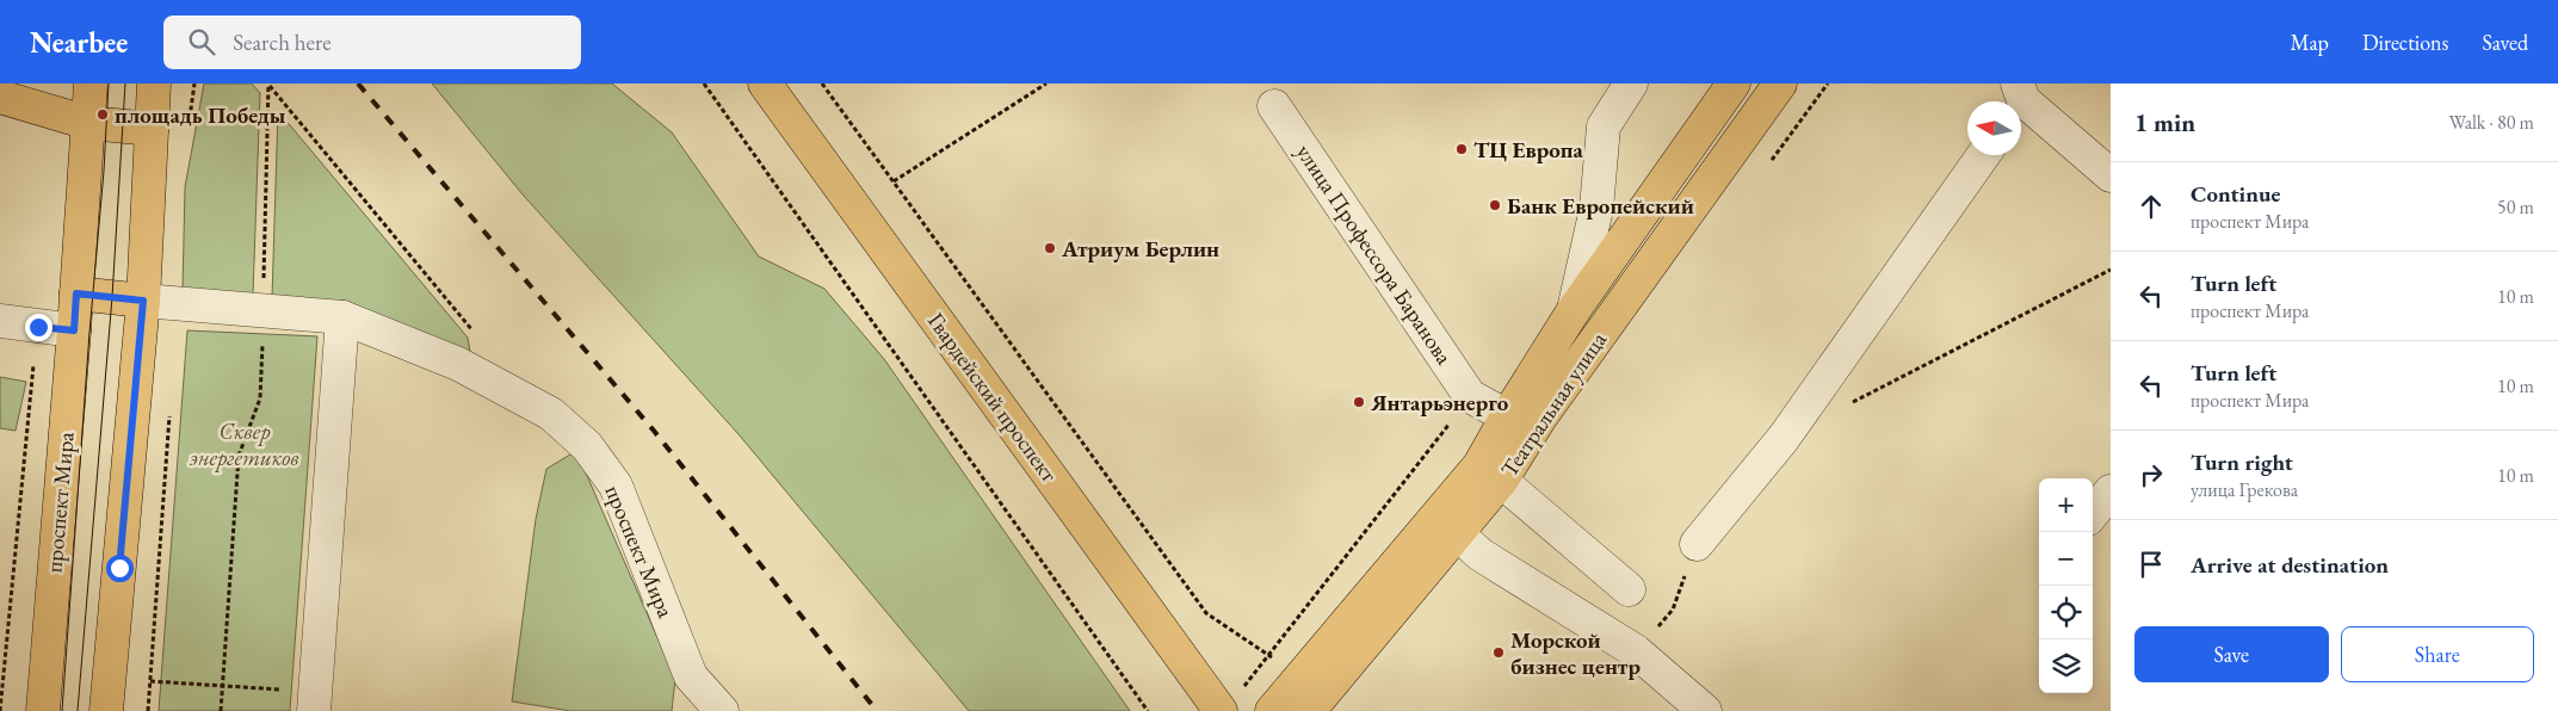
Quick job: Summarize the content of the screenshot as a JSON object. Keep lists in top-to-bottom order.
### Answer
{
  "streets": {
    "main road": ["Гвардейский проспект", "Театральная улица", "проспект Мира"],
    "street": ["улица Профессора Баранова"]
  },
  "crossings": [
    ["улица Профессора Баранова", "Театральная улица"]
  ],
  "parks": ["Сквер энергетиков"],
  "places": [
    "площадь Победы",
    "ТЦ Европа",
    "Банк Европейский",
    "Атриум Берлин",
    "Янтарьэнерго",
    "Морской бизнес центр"
  ],
  "north": "left",
  "page": {
    "header": "Nearbee",
    "search": "Search here",
    "nav": ["Map", "Directions", "Saved"],
    "heading": ["1 min", "Walk · 80 m"],
    "list": [
      ["Continue", "проспект Мира", "50 m"],
      ["Turn left", "проспект Мира", "10 m"],
      ["Turn left", "проспект Мира", "10 m"],
      ["Turn right", "улица Грекова", "10 m"],
      "Arrive at destination"
    ],
    "map_buttons": ["+", "−"],
    "buttons": ["Save", "Share"]
  }
}
